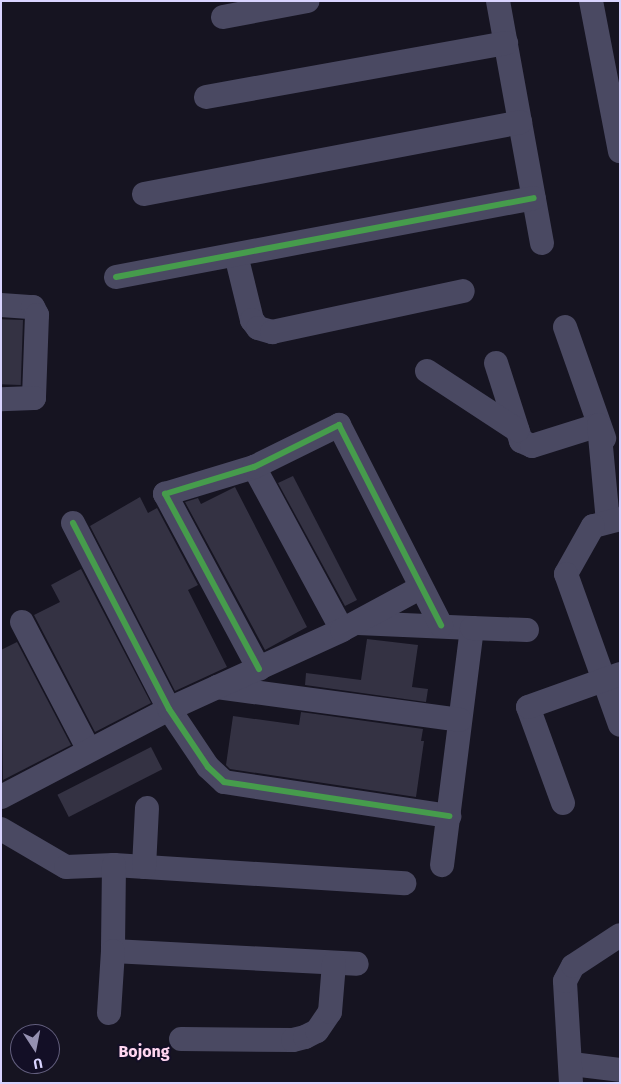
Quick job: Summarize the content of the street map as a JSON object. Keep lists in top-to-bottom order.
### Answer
{
  "districts": ["Bojong"],
  "north": "bottom"
}
